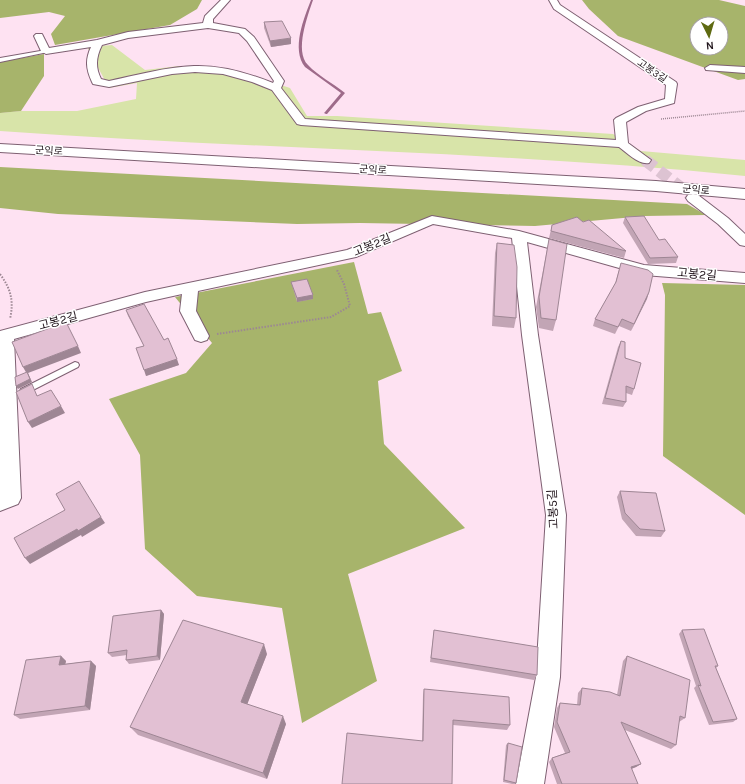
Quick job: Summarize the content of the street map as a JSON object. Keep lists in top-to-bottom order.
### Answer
{
  "streets": {
    "highway": ["군익로"],
    "street": ["고봉3길", "고봉2길", "고봉5길"]
  },
  "crossings": [
    ["고봉2길", "고봉5길"]
  ],
  "north": "bottom"
}
